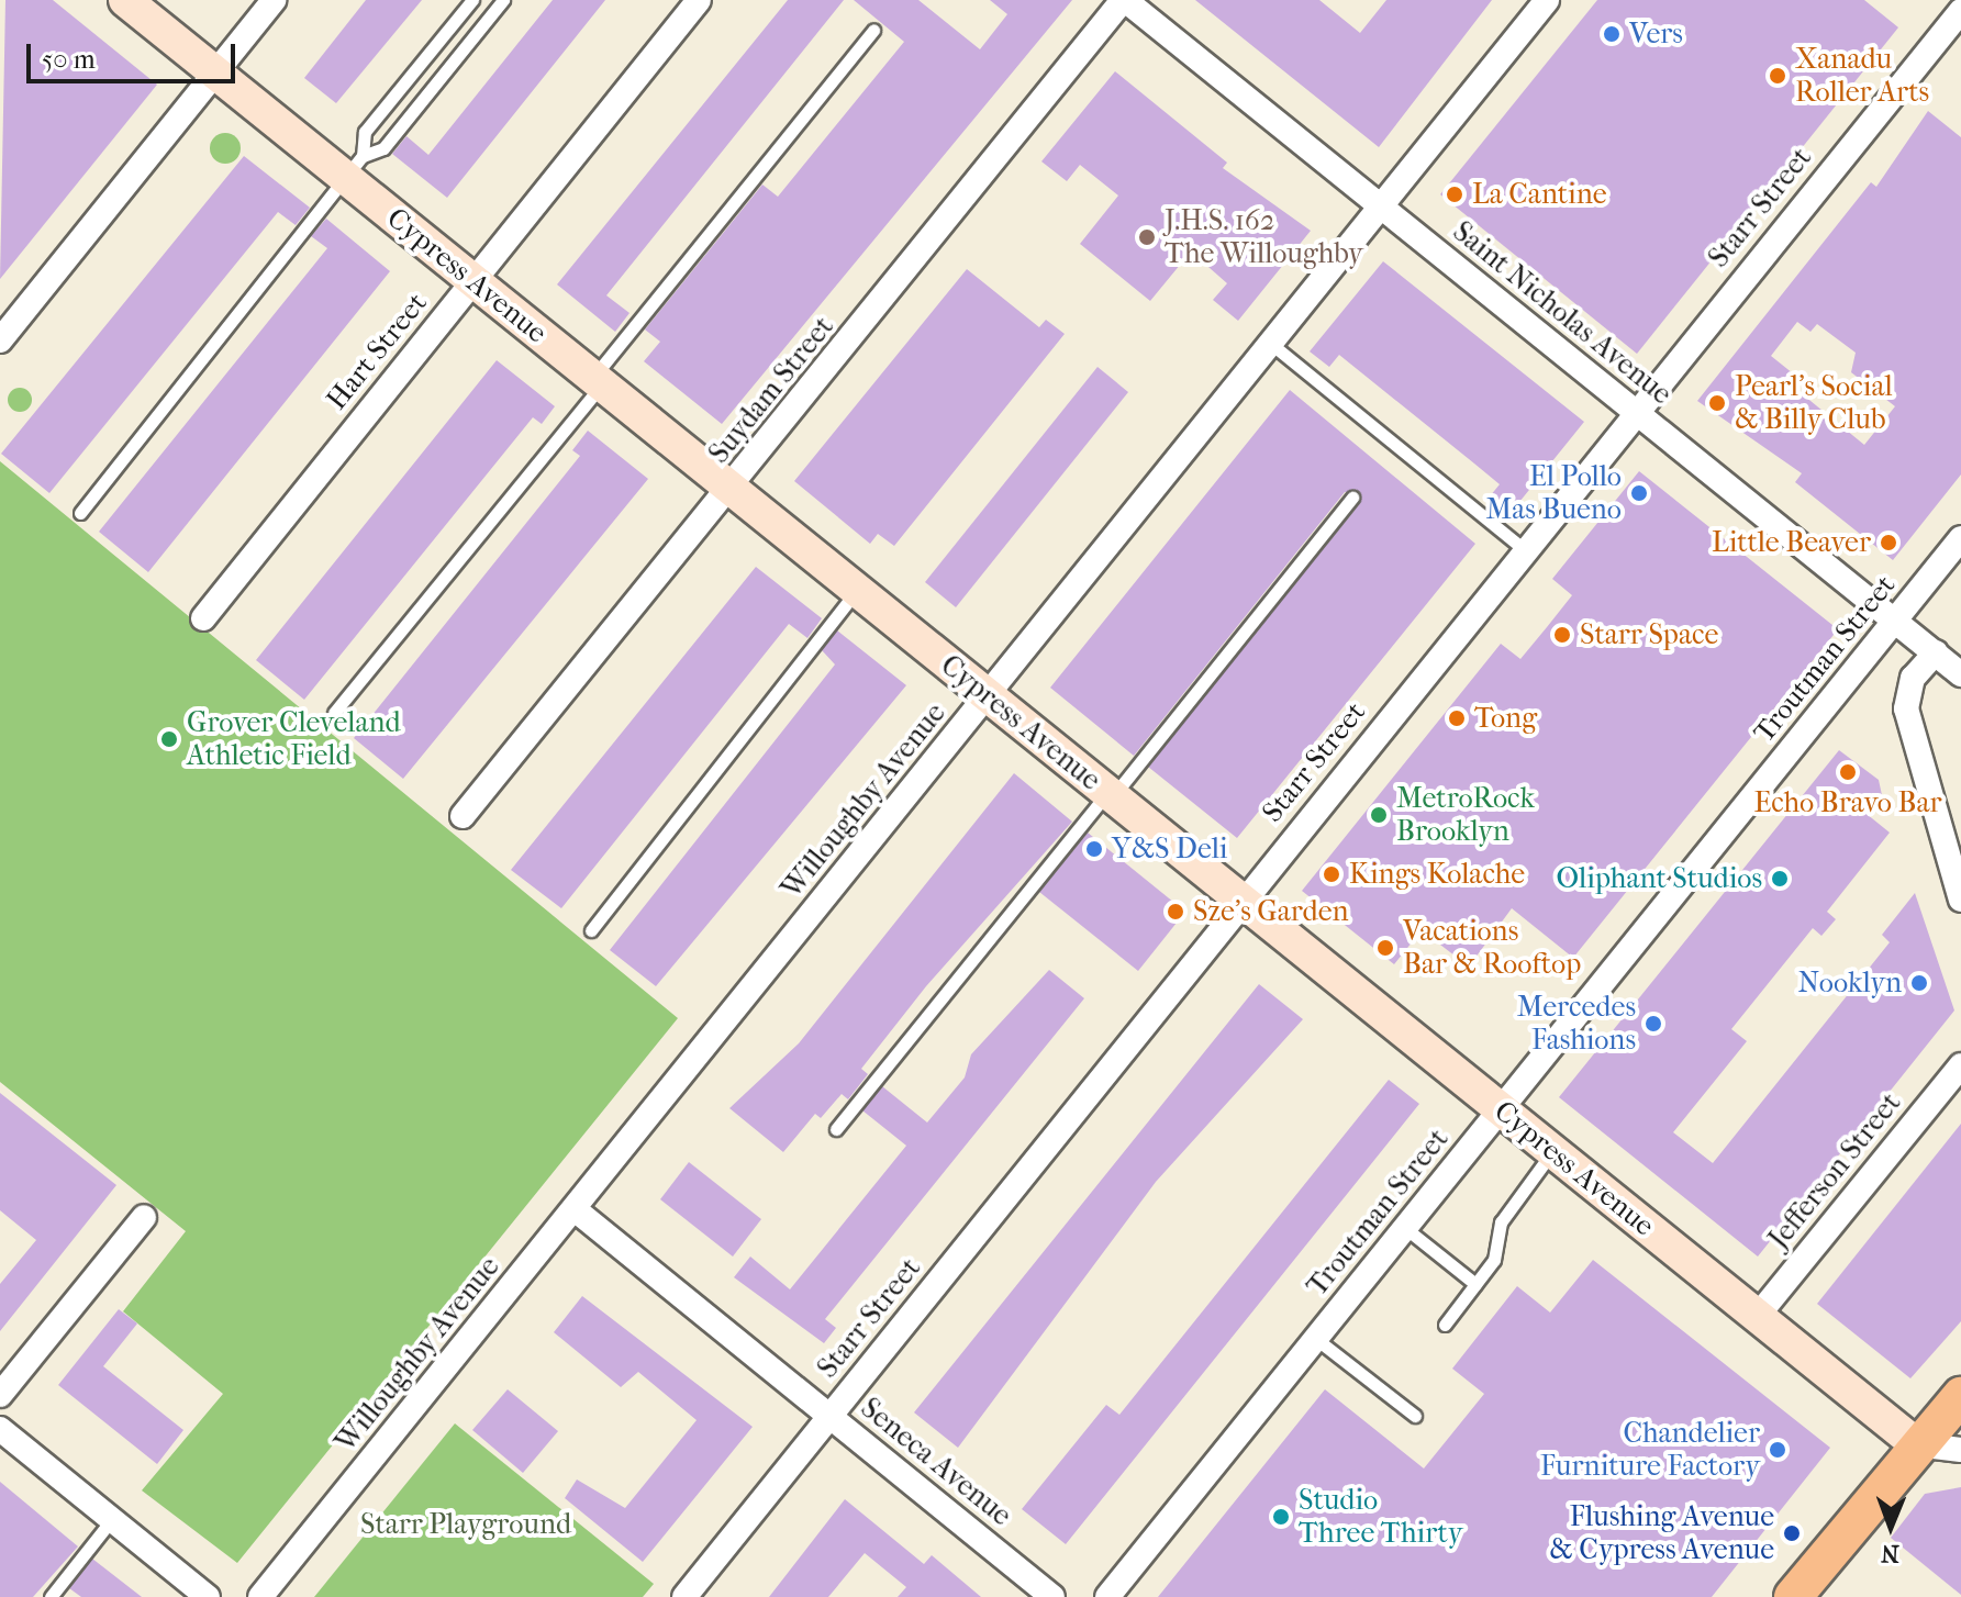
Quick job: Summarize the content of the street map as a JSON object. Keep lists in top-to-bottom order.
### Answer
{
  "streets": {
    "main road": ["Cypress Avenue"],
    "street": [
      "Starr Street",
      "Saint Nicholas Avenue",
      "Hart Street",
      "Suydam Street",
      "Troutman Street",
      "Willoughby Avenue",
      "Jefferson Street",
      "Seneca Avenue"
    ]
  },
  "crossings": [
    ["Starr Street", "Cypress Avenue"],
    ["Starr Street", "Saint Nicholas Avenue"],
    ["Starr Street", "Seneca Avenue"],
    ["Cypress Avenue", "Hart Street"],
    ["Cypress Avenue", "Suydam Street"],
    ["Cypress Avenue", "Troutman Street"],
    ["Cypress Avenue", "Willoughby Avenue"],
    ["Cypress Avenue", "Jefferson Street"],
    ["Saint Nicholas Avenue", "Suydam Street"],
    ["Saint Nicholas Avenue", "Troutman Street"],
    ["Saint Nicholas Avenue", "Willoughby Avenue"],
    ["Willoughby Avenue", "Seneca Avenue"]
  ],
  "parks": ["Starr Playground"],
  "places": [
    "Vers",
    "Xanadu Roller Arts",
    "La Cantine",
    "J.H.S. 162 The Willoughby",
    "Pearl's Social & Billy Club",
    "El Pollo Mas Bueno",
    "Little Beaver",
    "Starr Space",
    "Tong",
    "Grover Cleveland Athletic Field",
    "Echo Bravo Bar",
    "MetroRock Brooklyn",
    "Y&S Deli",
    "Kings Kolache",
    "Oliphant Studios",
    "Sze's Garden",
    "Vacations Bar & Rooftop",
    "Nooklyn",
    "Mercedes Fashions",
    "Chandelier Furniture Factory",
    "Studio Three Thirty",
    "Flushing Avenue & Cypress Avenue"
  ],
  "scale_bar": "50 m",
  "north": "bottom"
}
